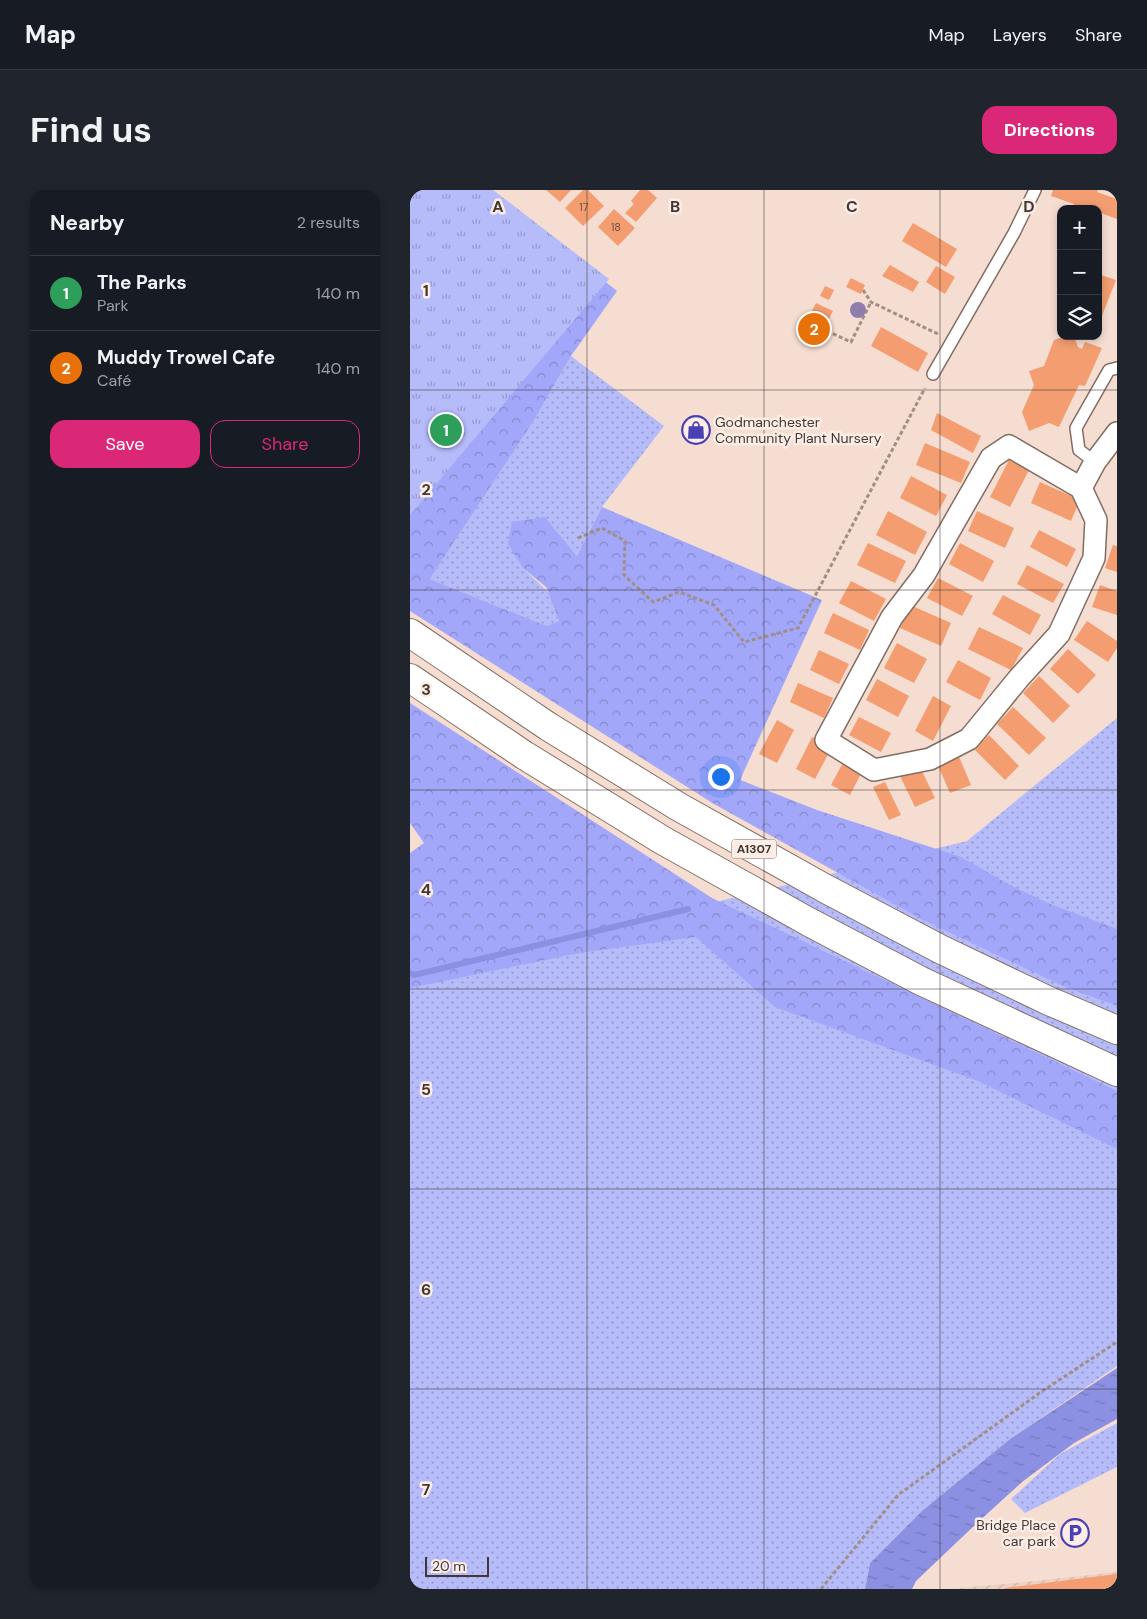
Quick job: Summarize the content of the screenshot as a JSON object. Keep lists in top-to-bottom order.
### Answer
{
  "streets": {
    "main road": ["A1307"]
  },
  "places": {
    "shop": ["Godmanchester Community Plant Nursery"],
    "parking": ["Bridge Place car park"]
  },
  "house_numbers": ["17", "18"],
  "scale_bar": "20 m",
  "page": {
    "header": "Map",
    "nav": ["Map", "Layers", "Share"],
    "buttons": [
      "Directions",
      ["Save", "Share"]
    ],
    "title": "Find us",
    "heading": ["Nearby", "2 results"],
    "map_buttons": ["+", "−"],
    "list": [
      {
        "mark": "1",
        "name": "The Parks",
        "note": "Park",
        "value": "140 m"
      },
      {
        "mark": "2",
        "name": "Muddy Trowel Cafe",
        "note": "Café",
        "value": "140 m"
      }
    ],
    "pins": ["2", "1"],
    "scale": "20 m"
  },
  "grid": {
    "columns": [
      "A",
      "B",
      "C",
      "D"
    ],
    "rows": [
      "1",
      "2",
      "3",
      "4",
      "5",
      "6",
      "7"
    ]
  }
}
